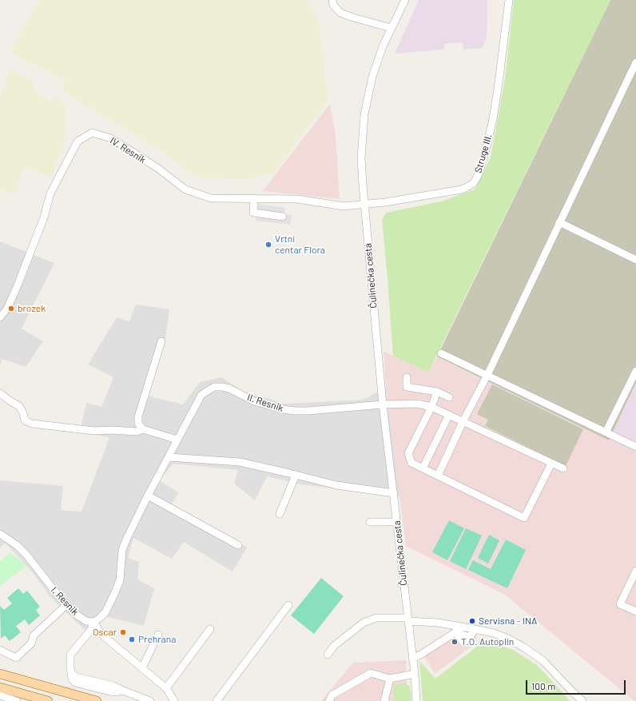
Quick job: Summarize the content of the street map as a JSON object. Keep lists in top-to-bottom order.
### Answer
{
  "streets": {
    "street": [
      "IV. Resnik",
      "Struge III.",
      "Čulinečka cesta",
      "II. Resnik",
      "I. Resnik"
    ]
  },
  "crossings": [
    ["IV. Resnik", "Struge III."],
    ["IV. Resnik", "Čulinečka cesta"],
    ["Struge III.", "Čulinečka cesta"],
    ["Čulinečka cesta", "II. Resnik"],
    ["II. Resnik", "I. Resnik"]
  ],
  "places": [
    "Vrtni centar Flora",
    "brozek",
    "Servisna - INA",
    "Oscar",
    "Prehrana",
    "T.O. Autoplin"
  ],
  "scale_bar": "100 m"
}
